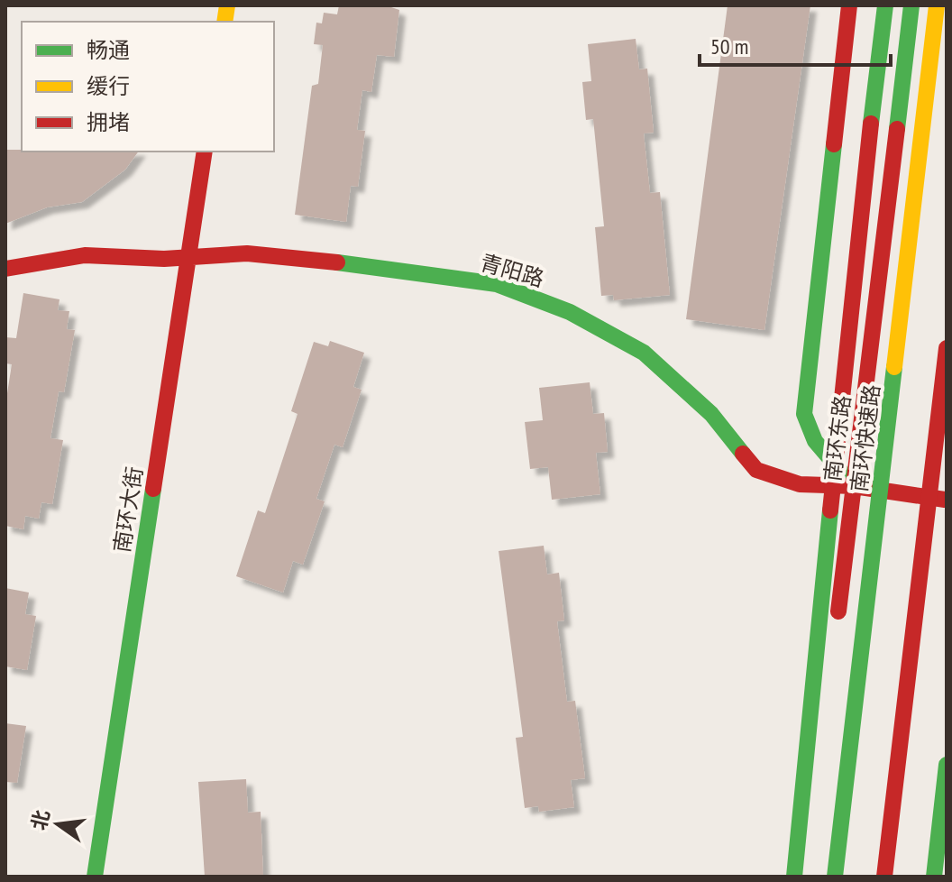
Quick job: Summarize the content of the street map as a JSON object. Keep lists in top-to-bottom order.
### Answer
{
  "streets": {
    "main road": [
      "青阳路",
      "南环东路",
      "南环快速路",
      "南环大街"
    ]
  },
  "crossings": [
    ["青阳路", "南环东路"],
    ["青阳路", "南环大街"]
  ],
  "legend": ["畅通", "缓行", "拥堵"],
  "scale_bar": "50 m",
  "north": "left"
}
